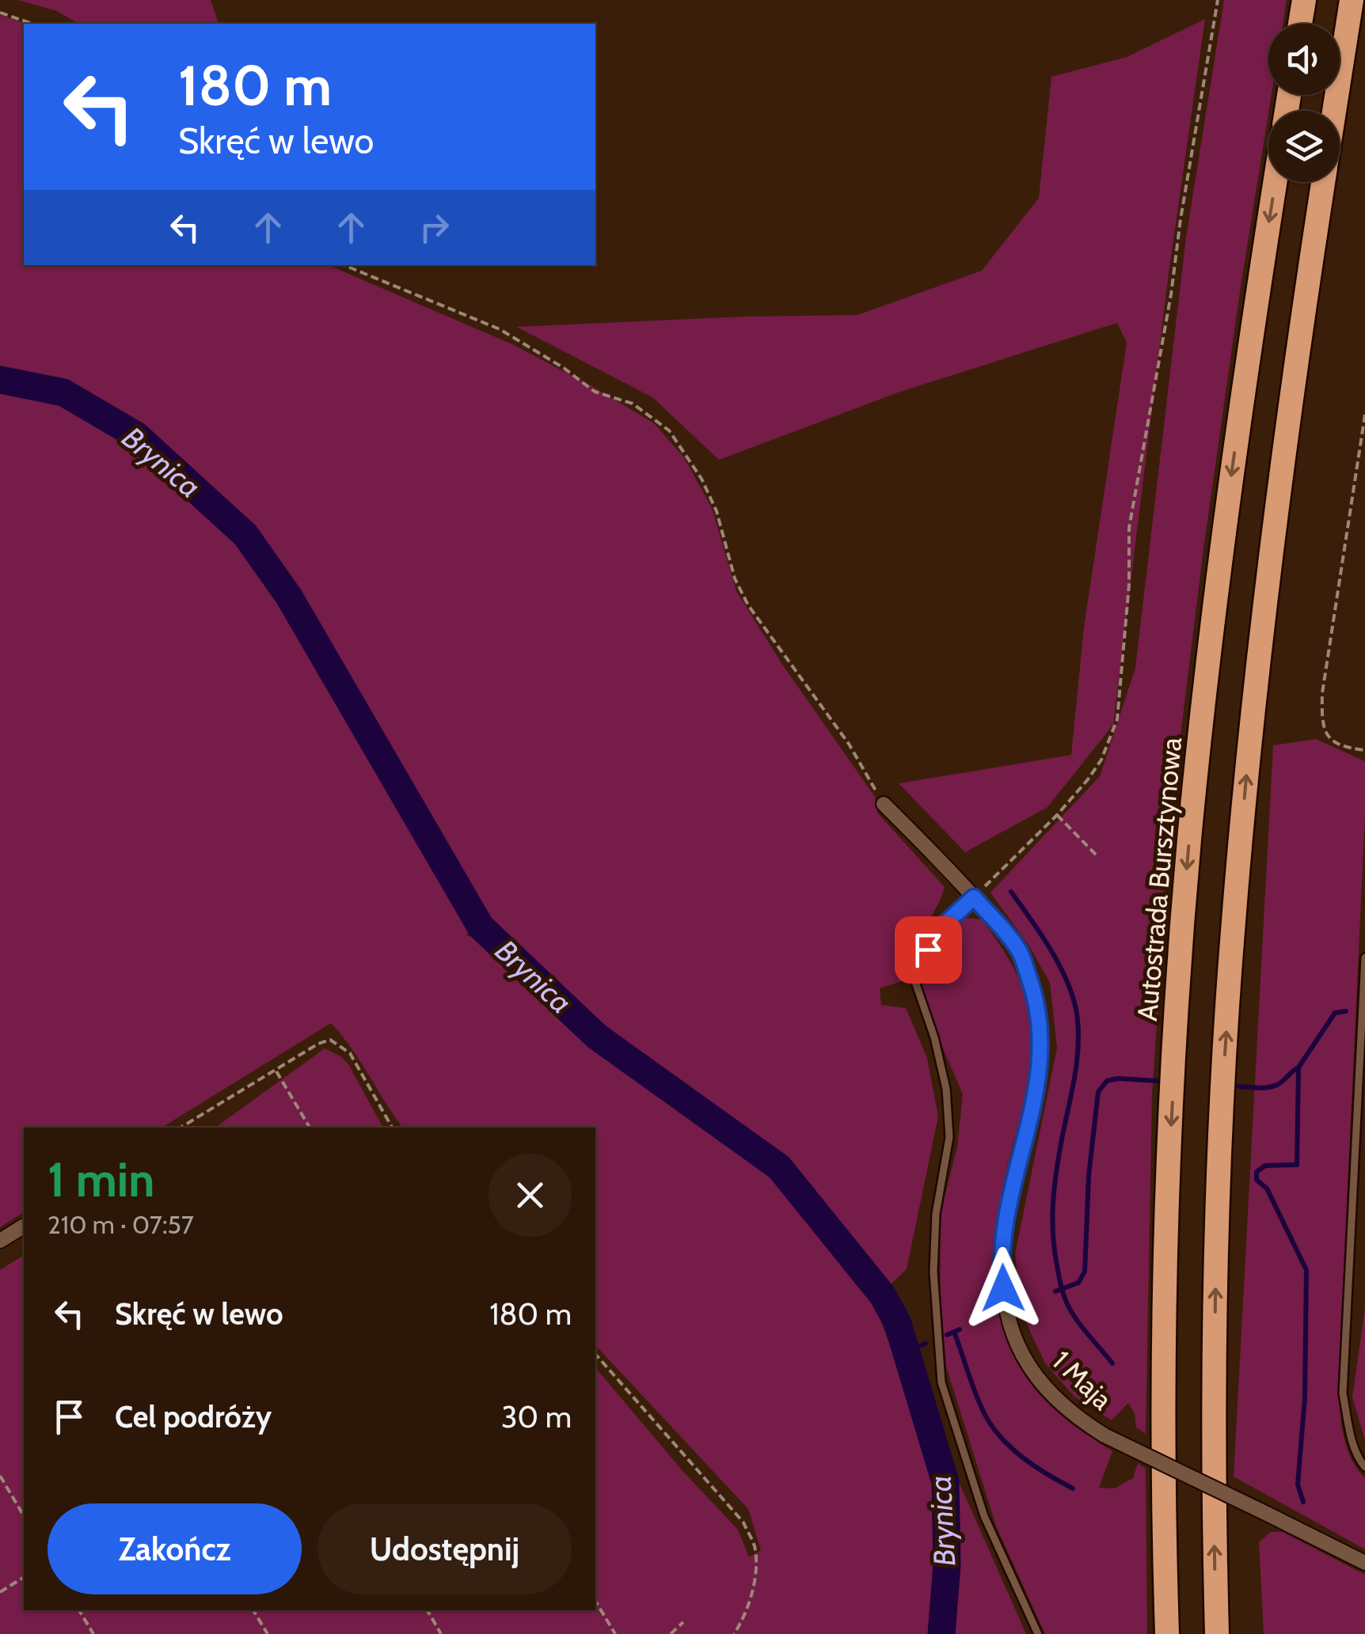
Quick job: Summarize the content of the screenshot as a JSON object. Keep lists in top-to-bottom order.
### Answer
{
  "streets": {
    "highway": ["Autostrada Bursztynowa"],
    "street": ["1 Maja"]
  },
  "water": ["Brynica"],
  "page": {
    "turn": ["180 m", "Skręć w lewo"],
    "heading": ["1 min", "210 m · 07:57"],
    "list": [
      {
        "name": "Skręć w lewo",
        "value": "180 m"
      },
      {
        "name": "Cel podróży",
        "value": "30 m"
      }
    ],
    "buttons": ["Zakończ", "Udostępnij"]
  }
}
